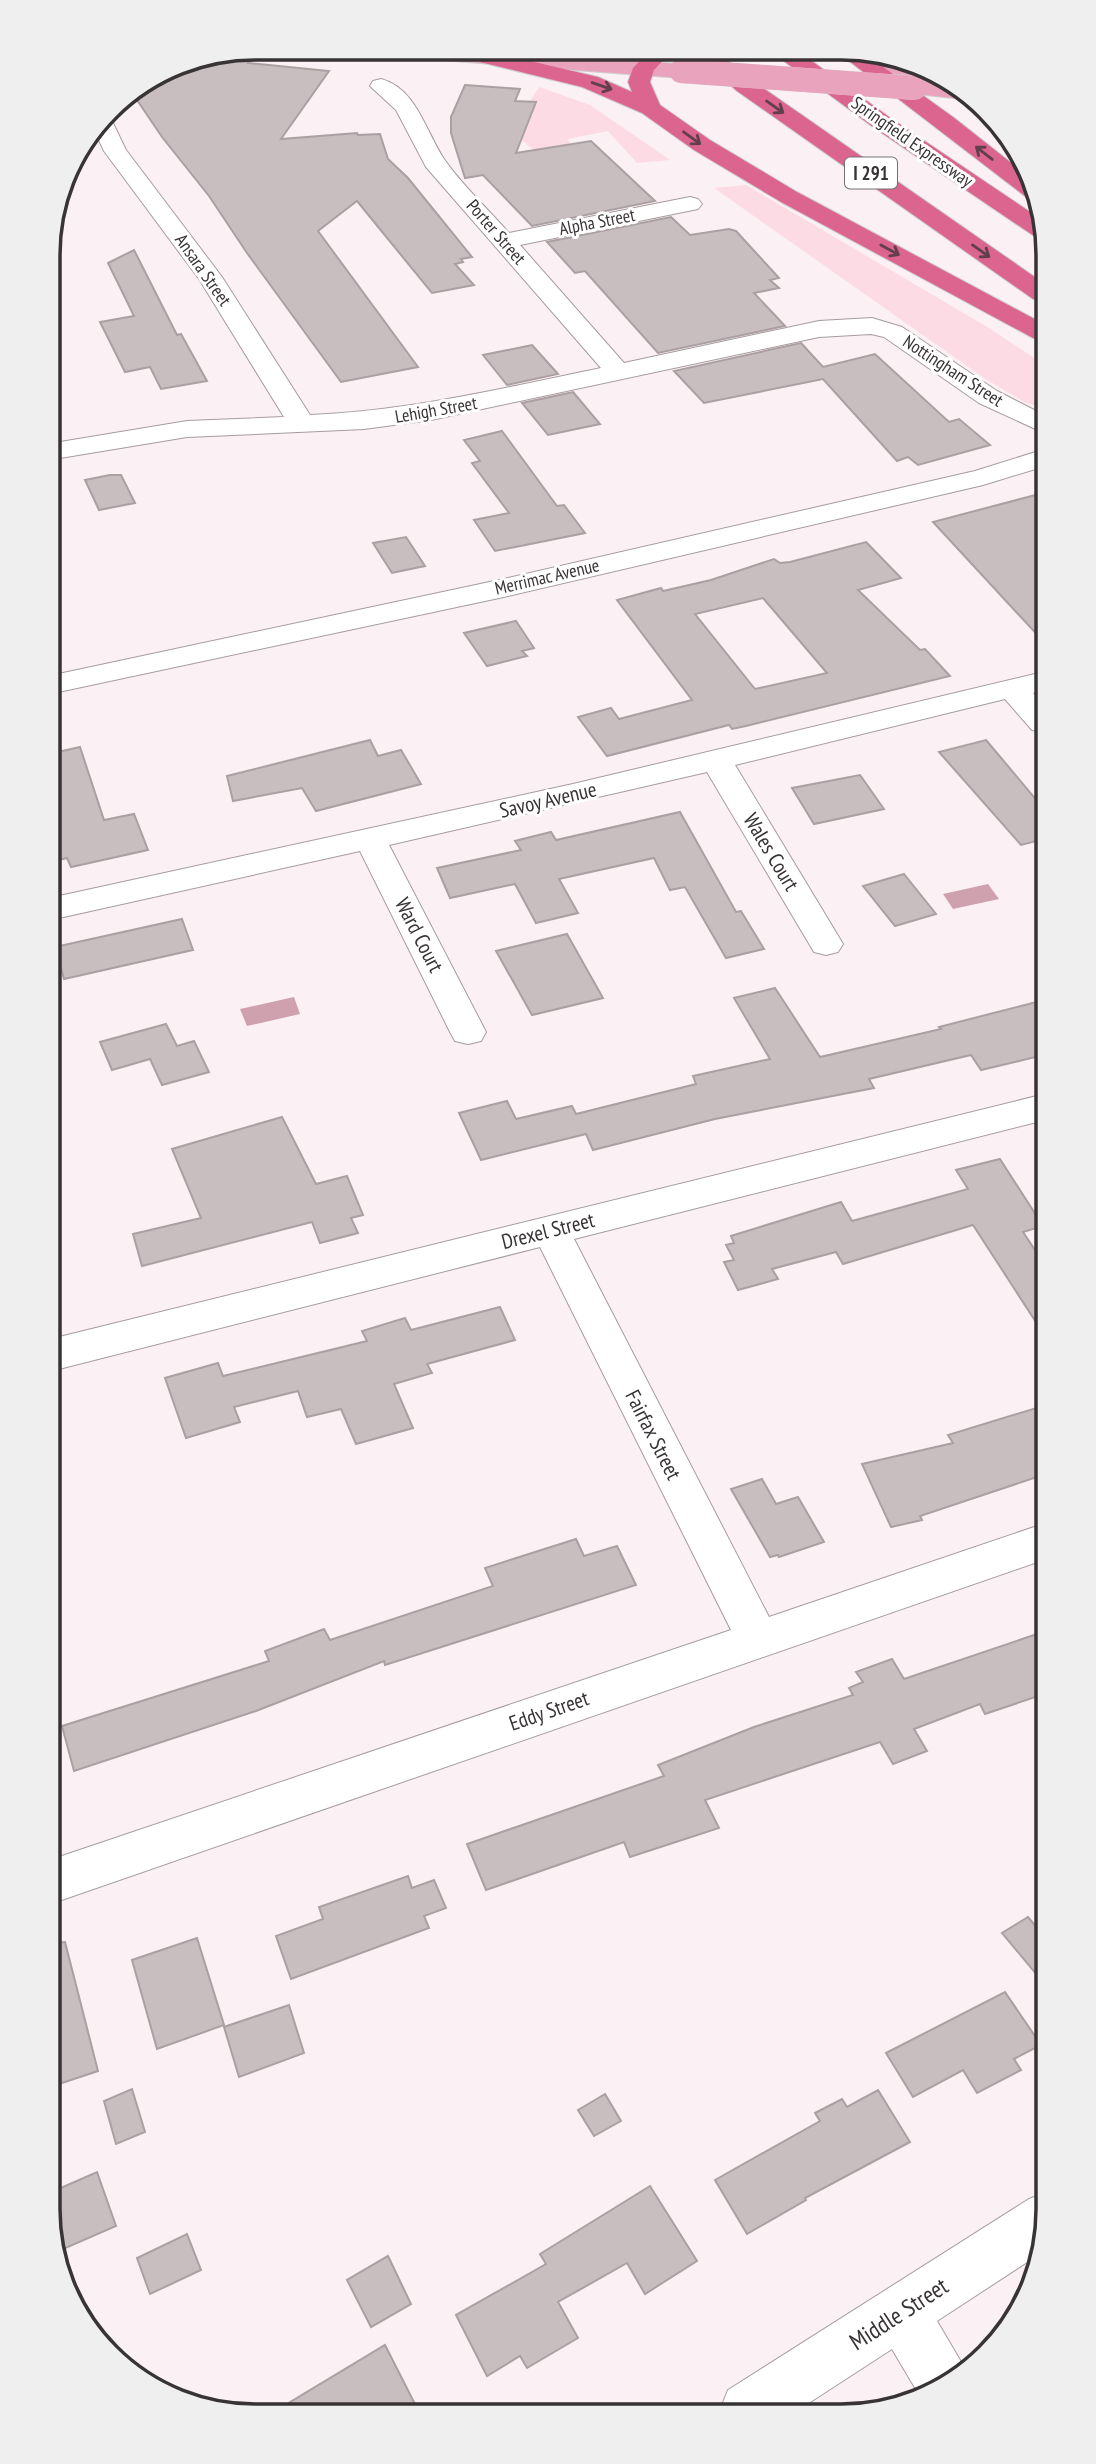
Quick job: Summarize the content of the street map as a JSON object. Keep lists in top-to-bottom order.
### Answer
{
  "streets": {
    "highway": ["Springfield Expressway", "I 291"],
    "street": [
      "Alpha Street",
      "Porter Street",
      "Ansara Street",
      "Nottingham Street",
      "Lehigh Street",
      "Merrimac Avenue",
      "Savoy Avenue",
      "Wales Court",
      "Ward Court",
      "Drexel Street",
      "Fairfax Street",
      "Eddy Street",
      "Middle Street"
    ]
  },
  "crossings": [
    ["Alpha Street", "Porter Street"],
    ["Porter Street", "Lehigh Street"],
    ["Ansara Street", "Lehigh Street"],
    ["Nottingham Street", "Lehigh Street"],
    ["Savoy Avenue", "Wales Court"],
    ["Savoy Avenue", "Ward Court"],
    ["Drexel Street", "Fairfax Street"],
    ["Fairfax Street", "Eddy Street"]
  ]
}
